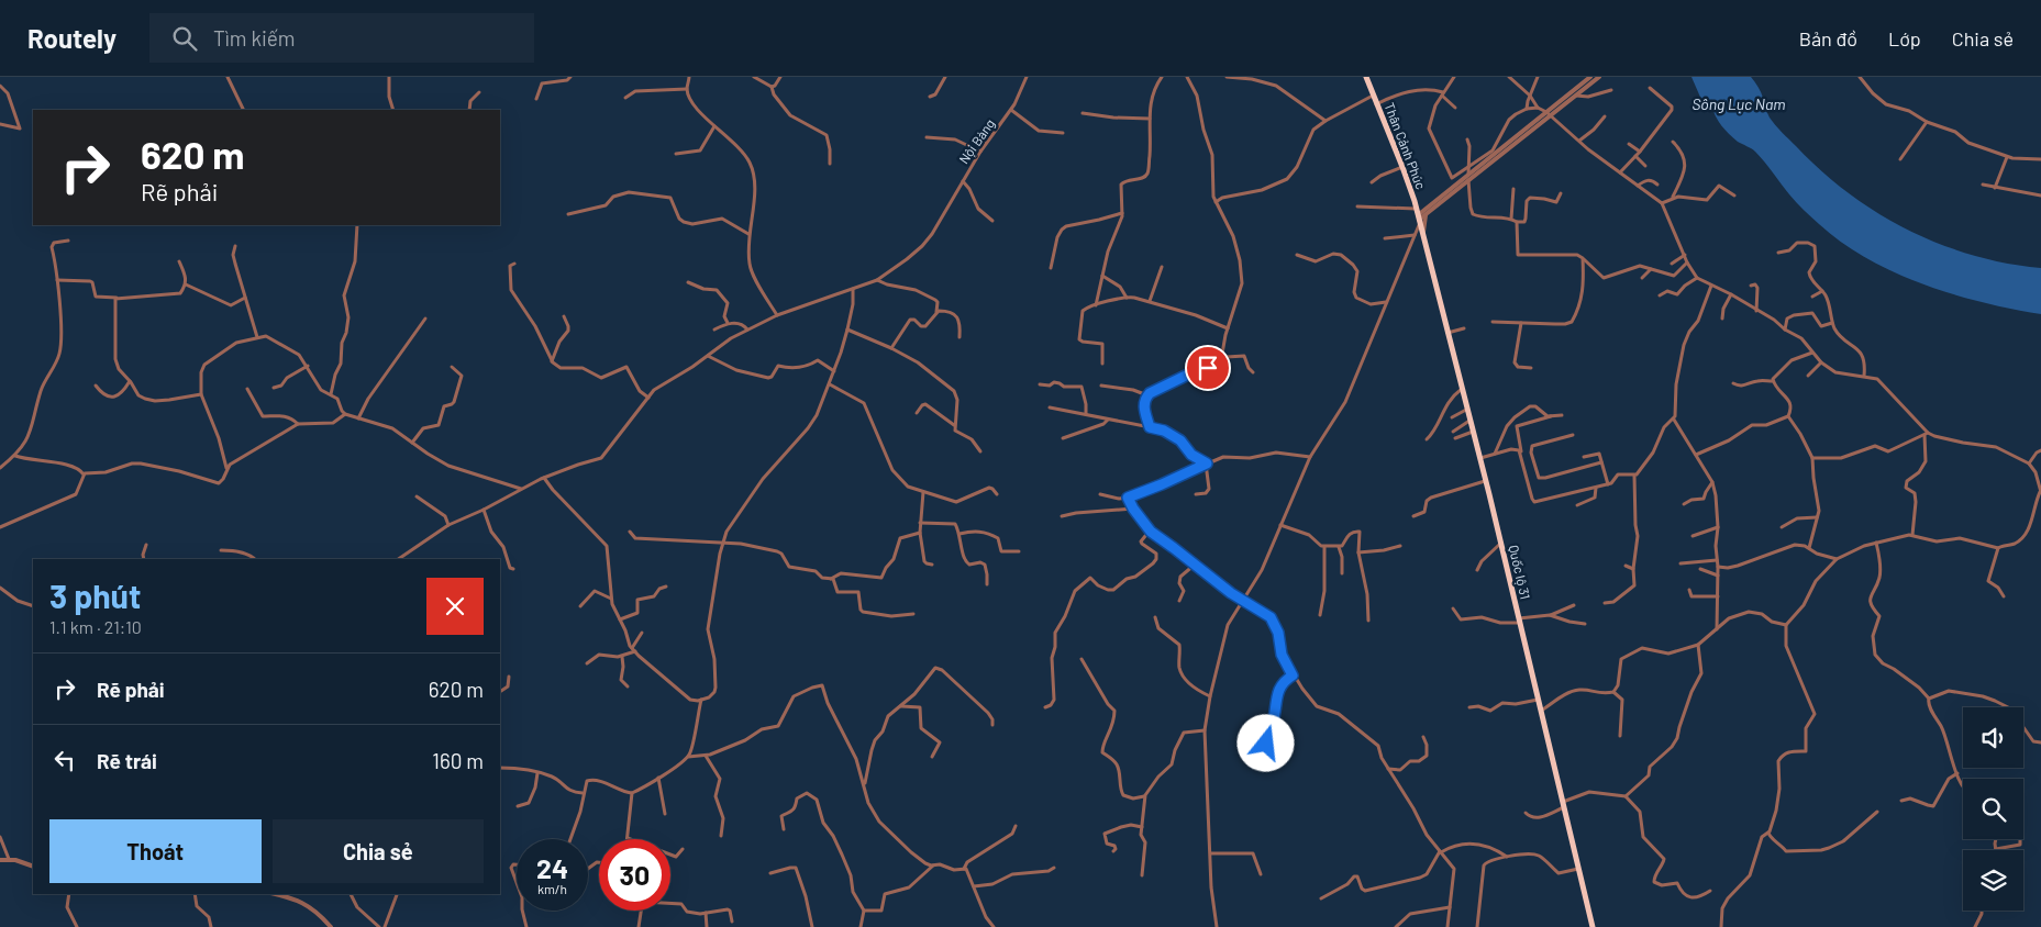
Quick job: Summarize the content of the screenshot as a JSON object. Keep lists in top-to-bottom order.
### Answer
{
  "streets": {
    "highway": ["Thân Cảnh Phúc", "Quốc lộ 31"],
    "street": ["Nội Bàng"]
  },
  "crossings": [
    ["Thân Cảnh Phúc", "Quốc lộ 31"]
  ],
  "water": ["Sông Lục Nam"],
  "page": {
    "header": "Routely",
    "search": "Tìm kiếm",
    "nav": ["Bản đồ", "Lớp", "Chia sẻ"],
    "turn": ["620 m", "Rẽ phải"],
    "heading": ["3 phút", "1.1 km · 21:10"],
    "list": [
      {
        "name": "Rẽ phải",
        "value": "620 m"
      },
      {
        "name": "Rẽ trái",
        "value": "160 m"
      }
    ],
    "buttons": ["Thoát", "Chia sẻ"],
    "speed": "24 km/h",
    "limit": "30"
  }
}
